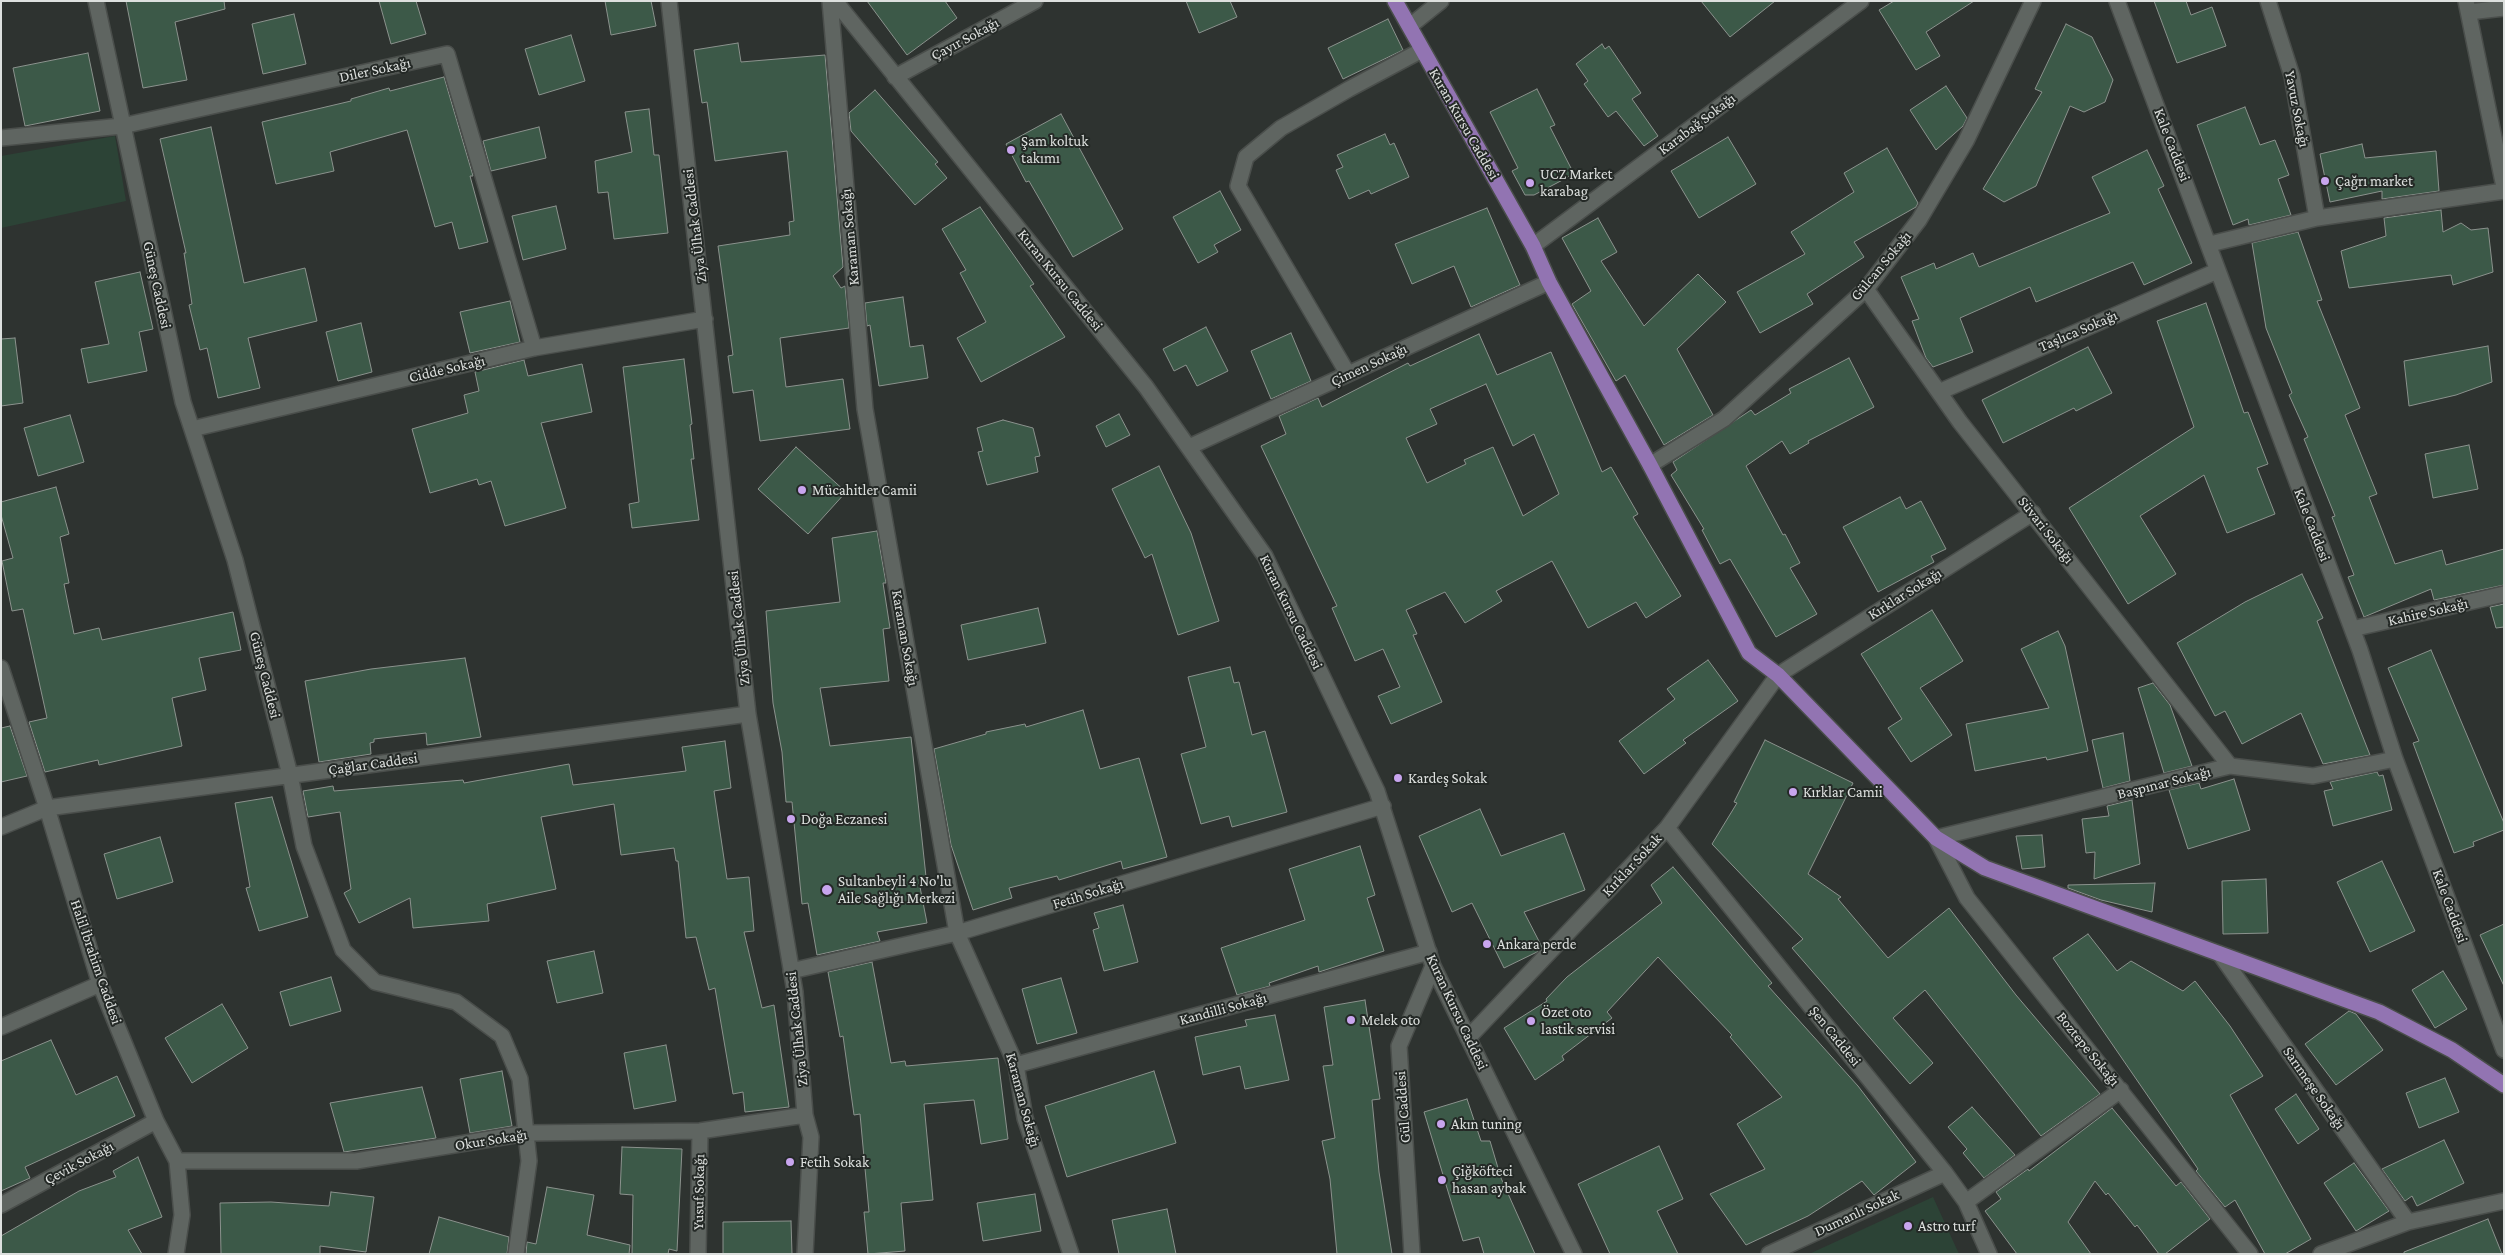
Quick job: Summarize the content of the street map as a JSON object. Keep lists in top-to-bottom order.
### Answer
{
  "streets": {
    "main road": ["Kuran Kursu Caddesi"],
    "street": [
      "Çayır Sokağı",
      "Diler Sokağı",
      "Yavuz Sokağı",
      "Karabağ Sokağı",
      "Kale Caddesi",
      "Ziya Ülhak Caddesi",
      "Karaman Sokağı",
      "Gülcan Sokağı",
      "Güneş Caddesi",
      "Taşlıca Sokağı",
      "Çimen Sokağı",
      "Cidde Sokağı",
      "Süvari Sokağı",
      "Kırklar Sokağı",
      "Kahire Sokağı",
      "Çağlar Caddesi",
      "Başpınar Sokağı",
      "Kırklar Sokak",
      "Fetih Sokağı",
      "Halil İbrahim Caddesi",
      "Kandilli Sokağı",
      "Şen Caddesi",
      "Boztepe Sokağı",
      "Sarımeşe Sokağı",
      "Gül Caddesi",
      "Okur Sokağı",
      "Çevik Sokağı",
      "Yusuf Sokağı",
      "Dumanlı Sokak"
    ]
  },
  "crossings": [
    ["Çayır Sokağı", "Kuran Kursu Caddesi"],
    ["Diler Sokağı", "Güneş Caddesi"],
    ["Diler Sokağı", "Cidde Sokağı"],
    ["Kuran Kursu Caddesi", "Karabağ Sokağı"],
    ["Kuran Kursu Caddesi", "Gülcan Sokağı"],
    ["Kuran Kursu Caddesi", "Çimen Sokağı"],
    ["Kuran Kursu Caddesi", "Kırklar Sokağı"],
    ["Kuran Kursu Caddesi", "Başpınar Sokağı"],
    ["Kuran Kursu Caddesi", "Kırklar Sokak"],
    ["Kuran Kursu Caddesi", "Fetih Sokağı"],
    ["Kuran Kursu Caddesi", "Kandilli Sokağı"],
    ["Kuran Kursu Caddesi", "Boztepe Sokağı"],
    ["Kuran Kursu Caddesi", "Sarımeşe Sokağı"],
    ["Kuran Kursu Caddesi", "Gül Caddesi"],
    ["Kale Caddesi", "Taşlıca Sokağı"],
    ["Kale Caddesi", "Kahire Sokağı"],
    ["Kale Caddesi", "Başpınar Sokağı"],
    ["Ziya Ülhak Caddesi", "Cidde Sokağı"],
    ["Ziya Ülhak Caddesi", "Çağlar Caddesi"],
    ["Ziya Ülhak Caddesi", "Fetih Sokağı"],
    ["Ziya Ülhak Caddesi", "Okur Sokağı"],
    ["Karaman Sokağı", "Fetih Sokağı"],
    ["Karaman Sokağı", "Kandilli Sokağı"],
    ["Gülcan Sokağı", "Süvari Sokağı"],
    ["Güneş Caddesi", "Cidde Sokağı"],
    ["Güneş Caddesi", "Çağlar Caddesi"],
    ["Güneş Caddesi", "Okur Sokağı"],
    ["Taşlıca Sokağı", "Süvari Sokağı"],
    ["Süvari Sokağı", "Kırklar Sokağı"],
    ["Süvari Sokağı", "Başpınar Sokağı"],
    ["Kırklar Sokağı", "Kırklar Sokak"],
    ["Çağlar Caddesi", "Halil İbrahim Caddesi"],
    ["Başpınar Sokağı", "Boztepe Sokağı"],
    ["Kırklar Sokak", "Şen Caddesi"],
    ["Halil İbrahim Caddesi", "Okur Sokağı"],
    ["Halil İbrahim Caddesi", "Çevik Sokağı"],
    ["Kandilli Sokağı", "Gül Caddesi"],
    ["Şen Caddesi", "Dumanlı Sokak"],
    ["Okur Sokağı", "Yusuf Sokağı"]
  ],
  "places": [
    "Şam koltuk takımı",
    "Çağrı market",
    "UCZ Market karabag",
    "Mücahitler Camii",
    "Kardeş Sokak",
    "Kırklar Camii",
    "Doğa Eczanesi",
    "Sultanbeyli 4 No'lu Aile Sağlığı Merkezi",
    "Ankara perde",
    "Melek oto",
    "Özet oto lastik servisi",
    "Akın tuning",
    "Fetih Sokak",
    "Çiğköfteci hasan aybak",
    "Astro turf"
  ]
}
